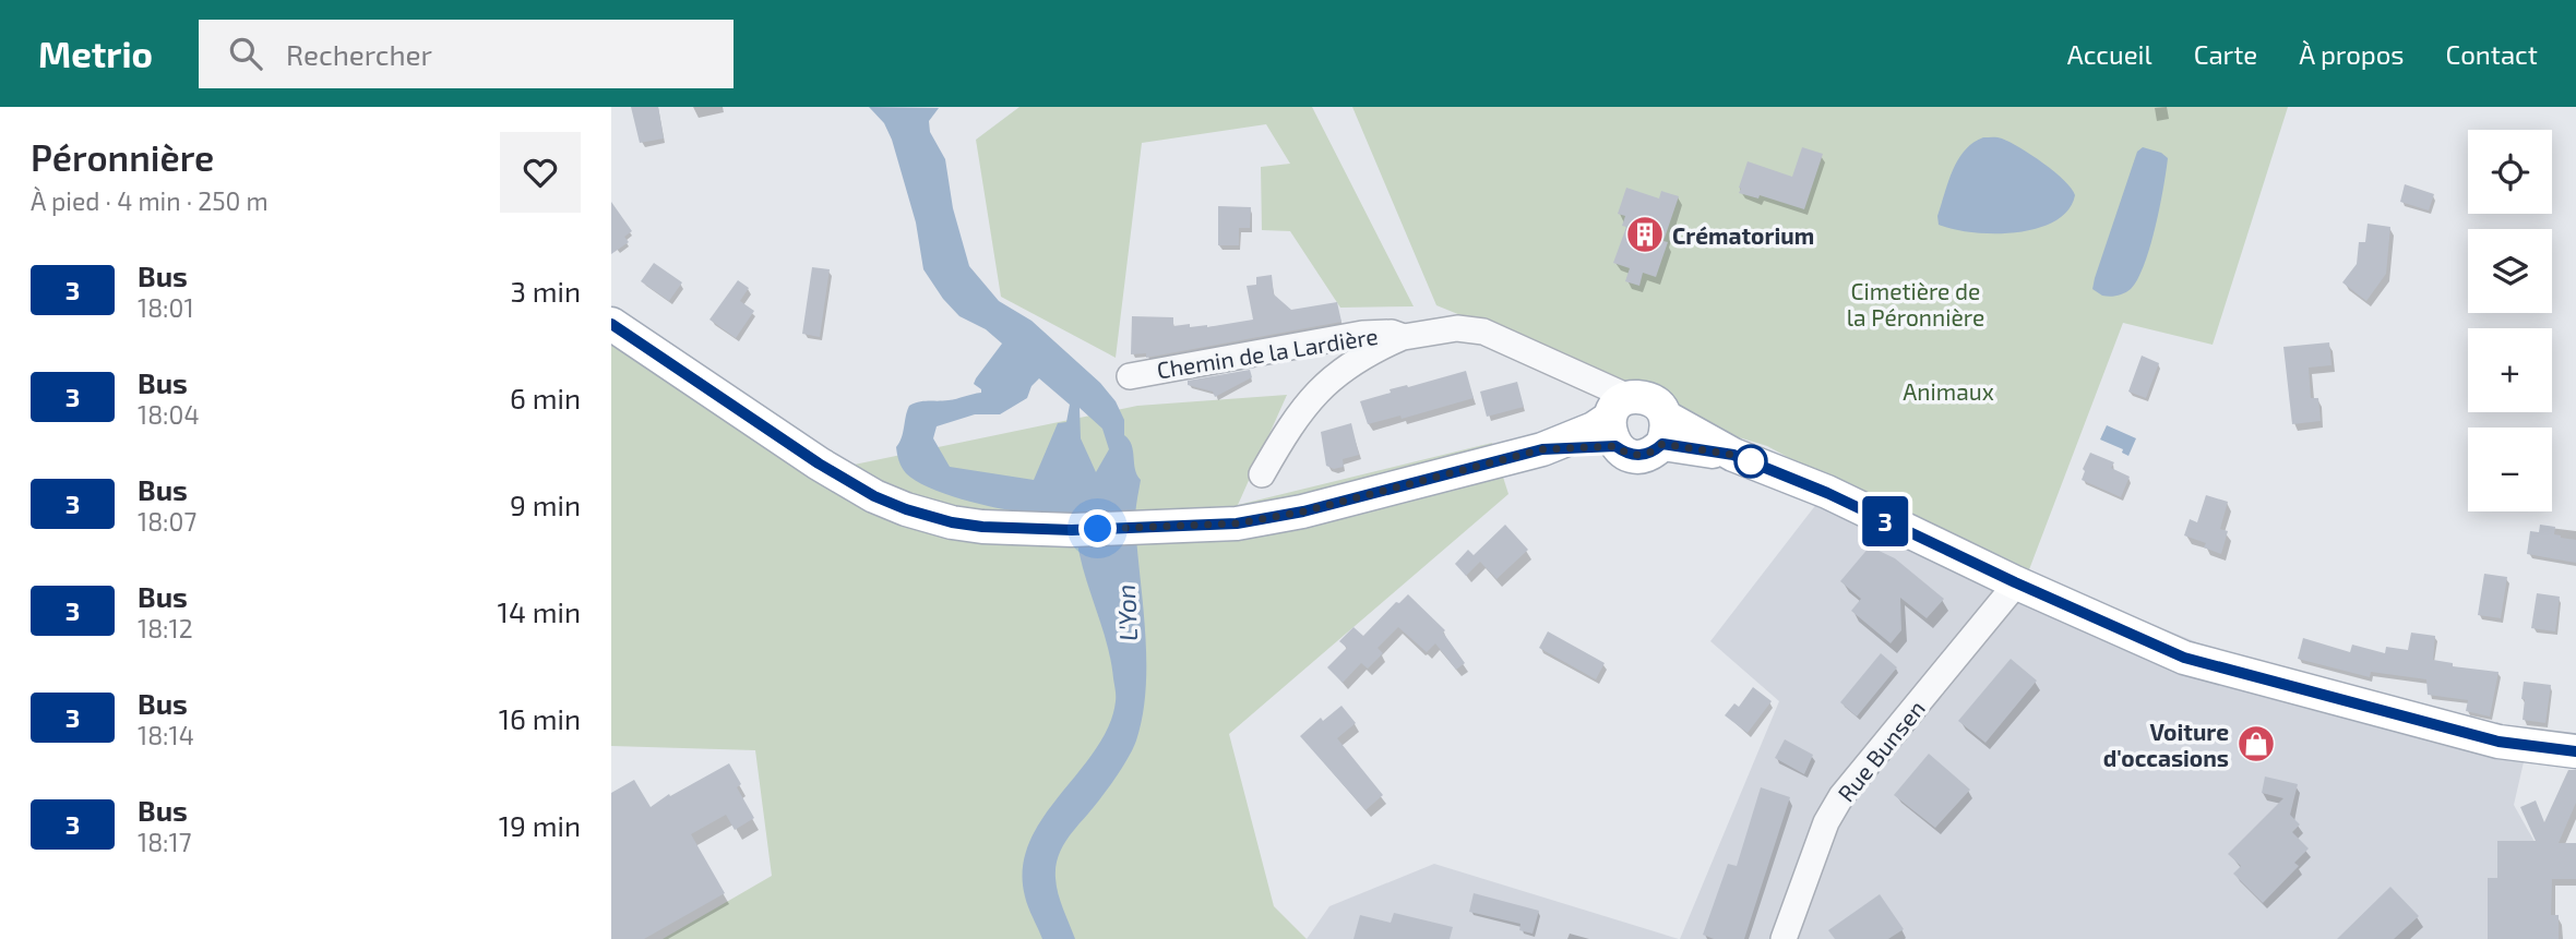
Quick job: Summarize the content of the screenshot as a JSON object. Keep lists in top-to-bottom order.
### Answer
{
  "streets": {
    "street": ["Chemin de la Lardière", "Rue Bunsen"]
  },
  "water": ["L'Yon"],
  "parks": ["Cimetière de la Péronnière", "Animaux"],
  "places": {
    "building": ["Crématorium"],
    "shop": ["Voiture d'occasions"]
  },
  "lines": ["bus line 3"],
  "page": {
    "header": "Metrio",
    "search": "Rechercher",
    "nav": [
      "Accueil",
      "Carte",
      "À propos",
      "Contact"
    ],
    "heading": ["Péronnière", "À pied · 4 min · 250 m"],
    "on_map": "3",
    "map_buttons": ["+", "−"],
    "list": [
      {
        "mark": "3",
        "name": "Bus",
        "note": "18:01",
        "value": "3 min"
      },
      {
        "mark": "3",
        "name": "Bus",
        "note": "18:04",
        "value": "6 min"
      },
      {
        "mark": "3",
        "name": "Bus",
        "note": "18:07",
        "value": "9 min"
      },
      {
        "mark": "3",
        "name": "Bus",
        "note": "18:12",
        "value": "14 min"
      },
      {
        "mark": "3",
        "name": "Bus",
        "note": "18:14",
        "value": "16 min"
      },
      {
        "mark": "3",
        "name": "Bus",
        "note": "18:17",
        "value": "19 min"
      }
    ]
  }
}
